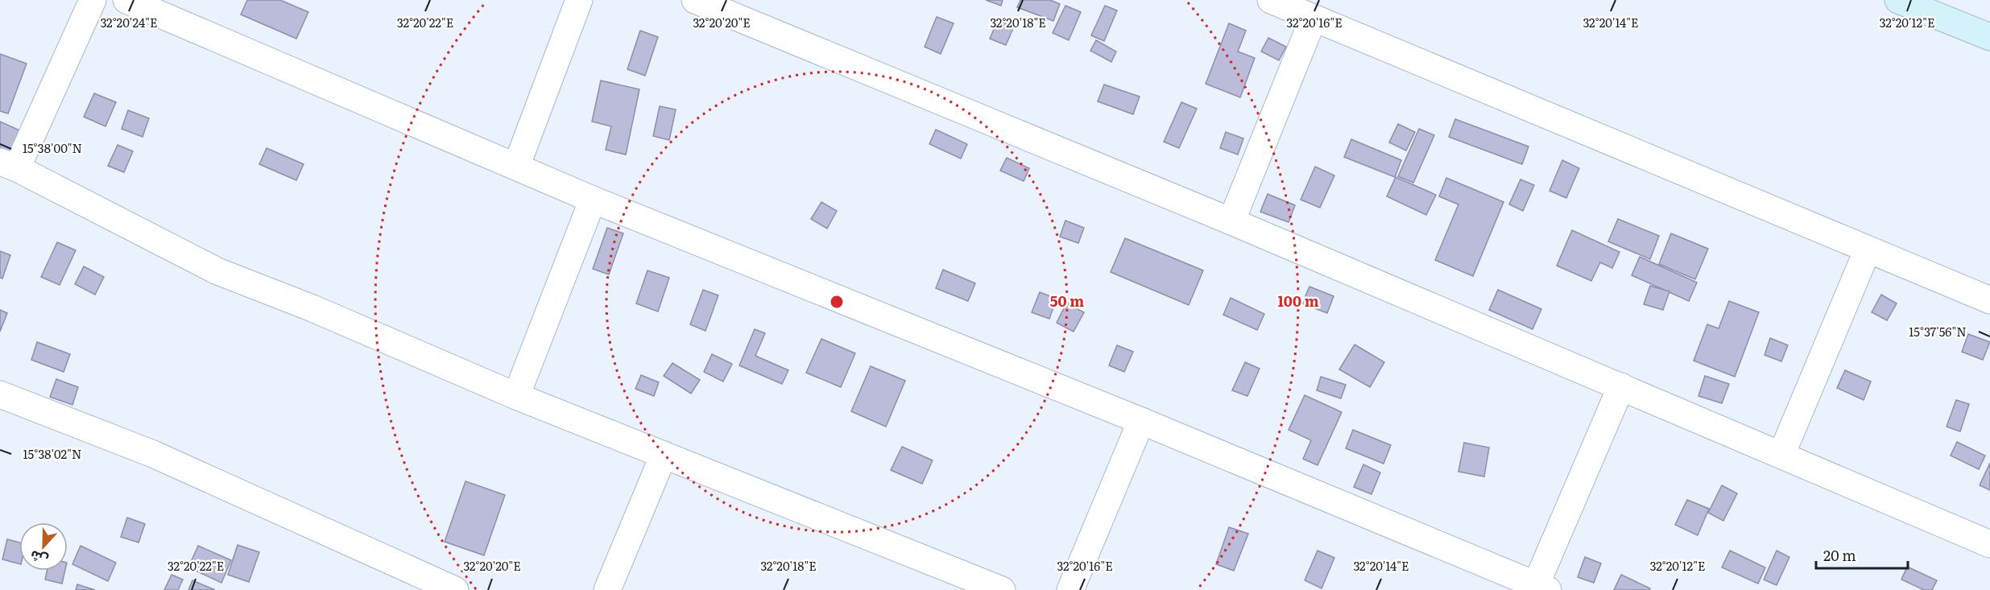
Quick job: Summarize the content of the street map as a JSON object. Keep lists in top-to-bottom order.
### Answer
{
  "scale_bar": "20 m",
  "north": "bottom",
  "coordinates": [
    "32°20'22\"E",
    "32°20'20\"E",
    "32°20'18\"E",
    "32°20'16\"E",
    "32°20'14\"E",
    "32°20'12\"E",
    "32°20'24\"E",
    "15°38'00\"N",
    "15°37'56\"N",
    "15°38'02\"N"
  ],
  "rings": ["50 m", "100 m"]
}
